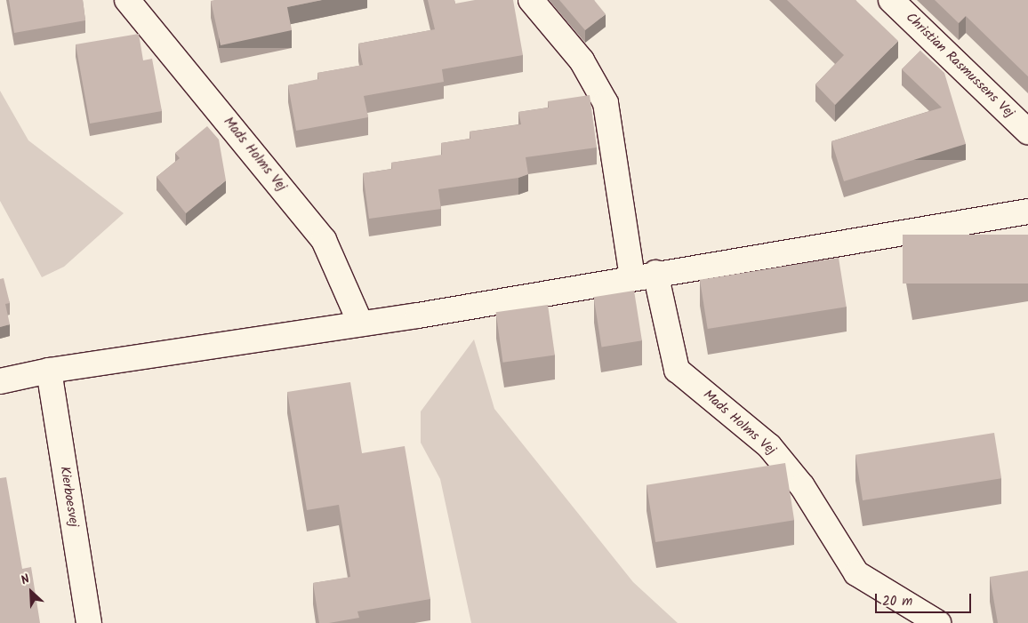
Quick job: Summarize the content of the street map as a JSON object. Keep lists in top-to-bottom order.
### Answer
{
  "streets": {
    "street": ["Christian Rasmussens Vej", "Mads Holms Vej", "Kierboesvej"]
  },
  "scale_bar": "20 m",
  "north": "top left"
}
